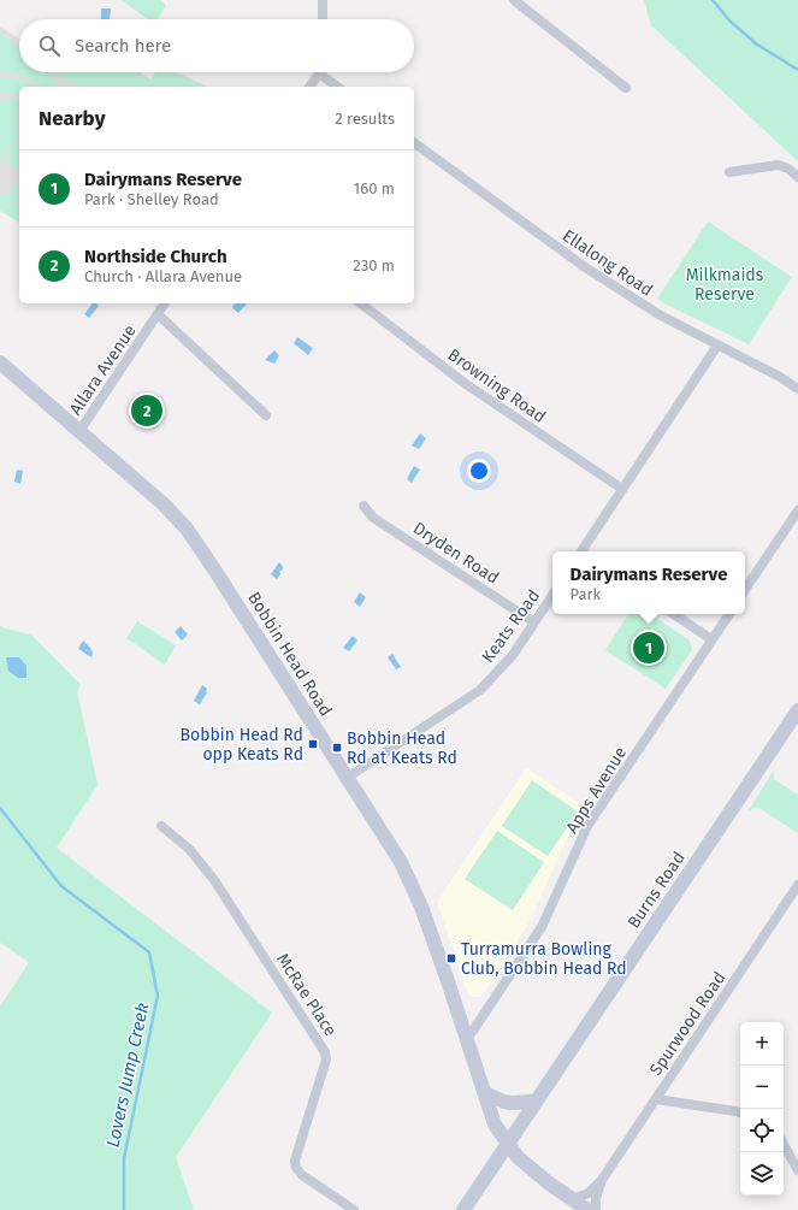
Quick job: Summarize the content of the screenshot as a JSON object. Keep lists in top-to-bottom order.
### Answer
{
  "streets": {
    "main road": ["Bobbin Head Road", "Burns Road"],
    "street": [
      "Ellalong Road",
      "Allara Avenue",
      "Browning Road",
      "Dryden Road",
      "Keats Road",
      "Apps Avenue",
      "McRae Place",
      "Spurwood Road"
    ]
  },
  "crossings": [
    ["Allara Avenue", "Bobbin Head Road"],
    ["Dryden Road", "Keats Road"],
    ["Keats Road", "Bobbin Head Road"],
    ["Bobbin Head Road", "Apps Avenue"],
    ["Bobbin Head Road", "Burns Road"],
    ["Bobbin Head Road", "Spurwood Road"]
  ],
  "water": ["Lovers Jump Creek"],
  "parks": ["Milkmaids Reserve"],
  "places": {
    "transit": ["Bobbin Head Rd opp Keats Rd", "Bobbin Head Rd at Keats Rd", "Turramurra Bowling Club, Bobbin Head Rd"]
  },
  "page": {
    "search": "Search here",
    "heading": ["Nearby", "2 results"],
    "list": [
      {
        "mark": "1",
        "name": "Dairymans Reserve",
        "note": "Park · Shelley Road",
        "value": "160 m"
      },
      {
        "mark": "2",
        "name": "Northside Church",
        "note": "Church · Allara Avenue",
        "value": "230 m"
      }
    ],
    "pins": ["2", "1"],
    "popup": ["Dairymans Reserve", "Park"],
    "map_buttons": ["+", "−"]
  }
}
